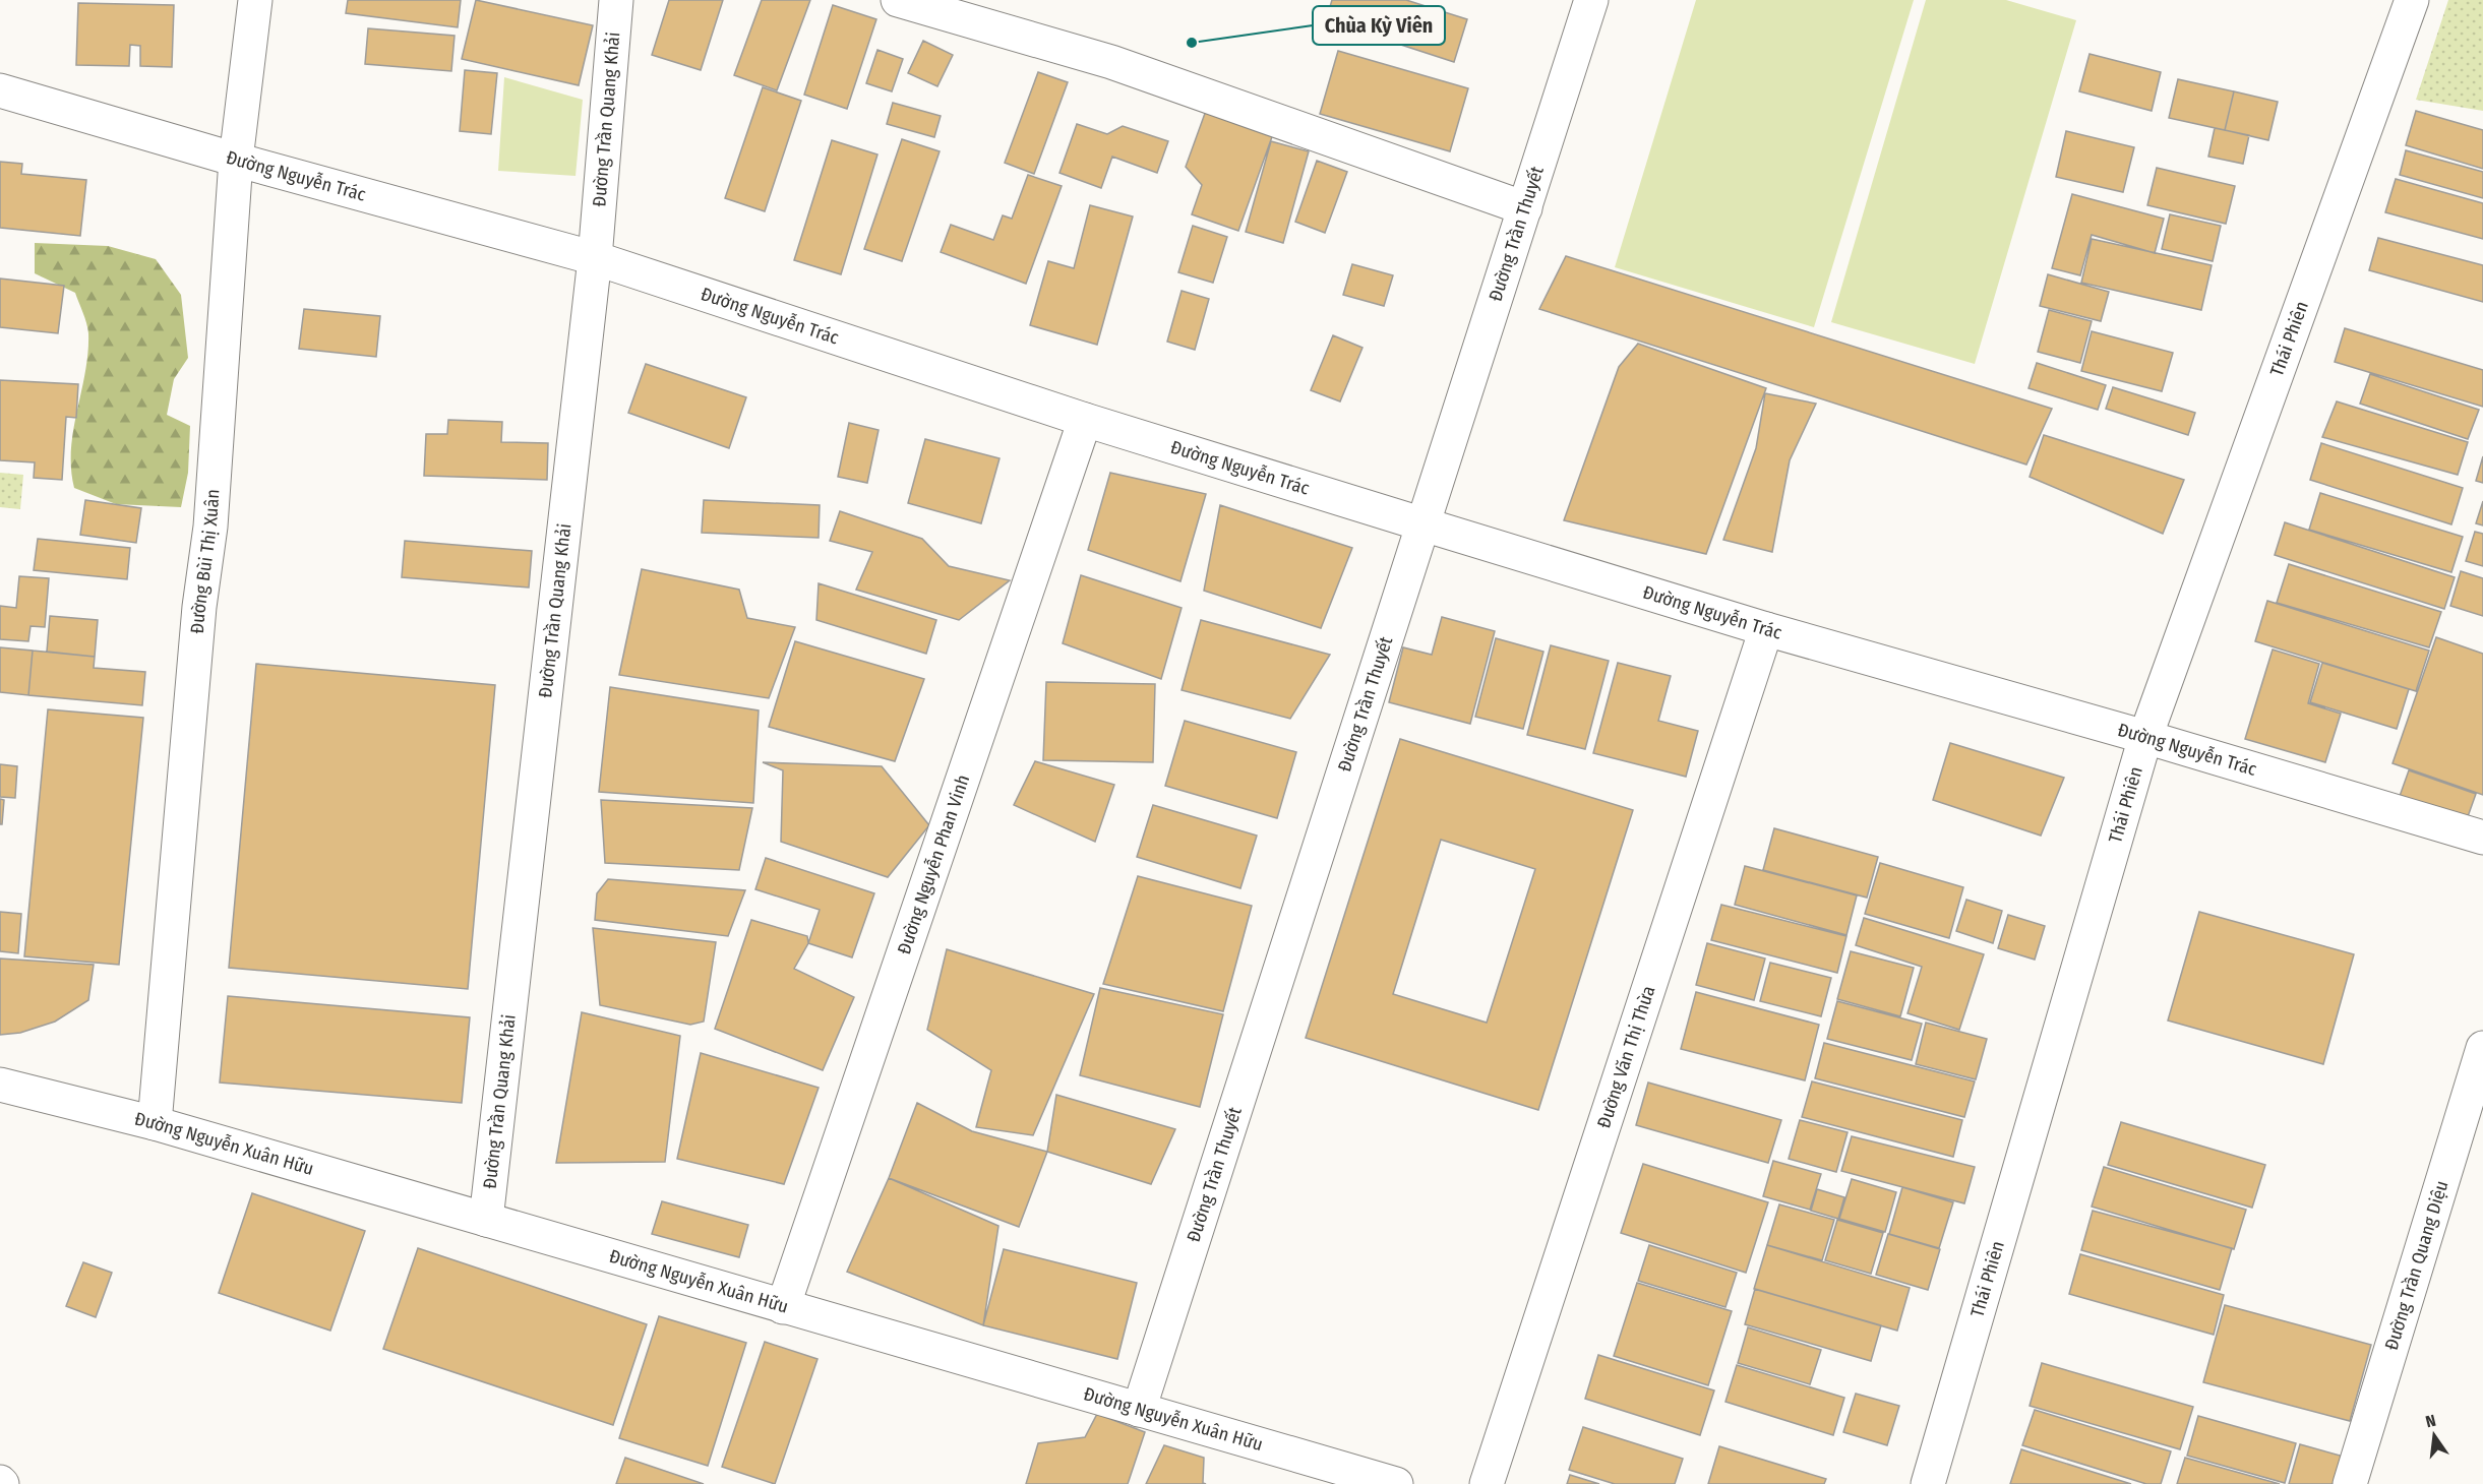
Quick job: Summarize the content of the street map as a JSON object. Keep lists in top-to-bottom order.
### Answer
{
  "streets": {
    "street": [
      "Đường Trần Quang Khải",
      "Đường Nguyễn Trác",
      "Đường Trần Thuyết",
      "Thái Phiên",
      "Đường Bùi Thị Xuân",
      "Đường Nguyễn Phan Vinh",
      "Đường Văn Thị Thừa",
      "Đường Nguyễn Xuân Hữu",
      "Đường Trần Quang Diệu"
    ]
  },
  "crossings": [
    ["Đường Trần Quang Khải", "Đường Nguyễn Trác"],
    ["Đường Trần Quang Khải", "Đường Nguyễn Xuân Hữu"],
    ["Đường Nguyễn Trác", "Đường Trần Thuyết"],
    ["Đường Nguyễn Trác", "Thái Phiên"],
    ["Đường Nguyễn Trác", "Đường Bùi Thị Xuân"],
    ["Đường Nguyễn Trác", "Đường Nguyễn Phan Vinh"],
    ["Đường Nguyễn Trác", "Đường Văn Thị Thừa"],
    ["Đường Trần Thuyết", "Đường Nguyễn Xuân Hữu"],
    ["Đường Bùi Thị Xuân", "Đường Nguyễn Xuân Hữu"],
    ["Đường Nguyễn Phan Vinh", "Đường Nguyễn Xuân Hữu"]
  ],
  "places": ["Chùa Kỳ Viên"],
  "north": "top"
}
